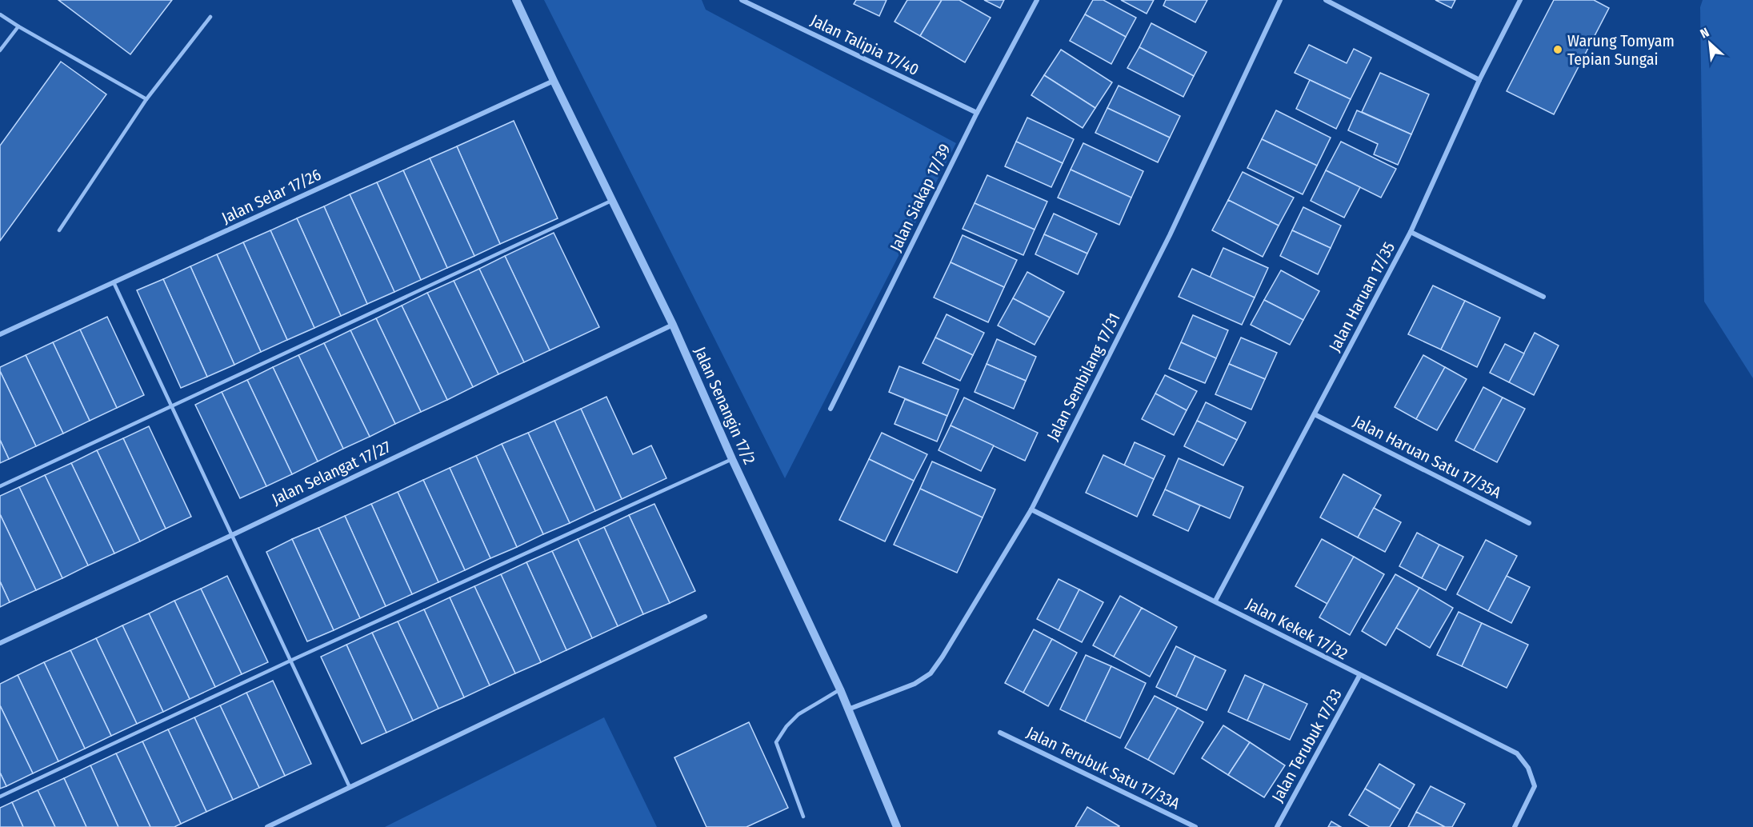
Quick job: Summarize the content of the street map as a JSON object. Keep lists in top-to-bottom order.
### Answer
{
  "streets": {
    "street": [
      "Jalan Talipia 17/40",
      "Jalan Selar 17/26",
      "Jalan Siakap 17/39",
      "Jalan Haruan 17/35",
      "Jalan Sembilang 17/31",
      "Jalan Senangin 17/2",
      "Jalan Haruan Satu 17/35A",
      "Jalan Selangat 17/27",
      "Jalan Kekek 17/32",
      "Jalan Terubuk 17/33",
      "Jalan Terubuk Satu 17/33A"
    ]
  },
  "crossings": [
    ["Jalan Talipia 17/40", "Jalan Siakap 17/39"],
    ["Jalan Selar 17/26", "Jalan Senangin 17/2"],
    ["Jalan Haruan 17/35", "Jalan Haruan Satu 17/35A"],
    ["Jalan Haruan 17/35", "Jalan Kekek 17/32"],
    ["Jalan Sembilang 17/31", "Jalan Senangin 17/2"],
    ["Jalan Sembilang 17/31", "Jalan Kekek 17/32"],
    ["Jalan Senangin 17/2", "Jalan Selangat 17/27"],
    ["Jalan Kekek 17/32", "Jalan Terubuk 17/33"]
  ],
  "places": ["Warung Tomyam Tepian Sungai"],
  "north": "top left"
}
